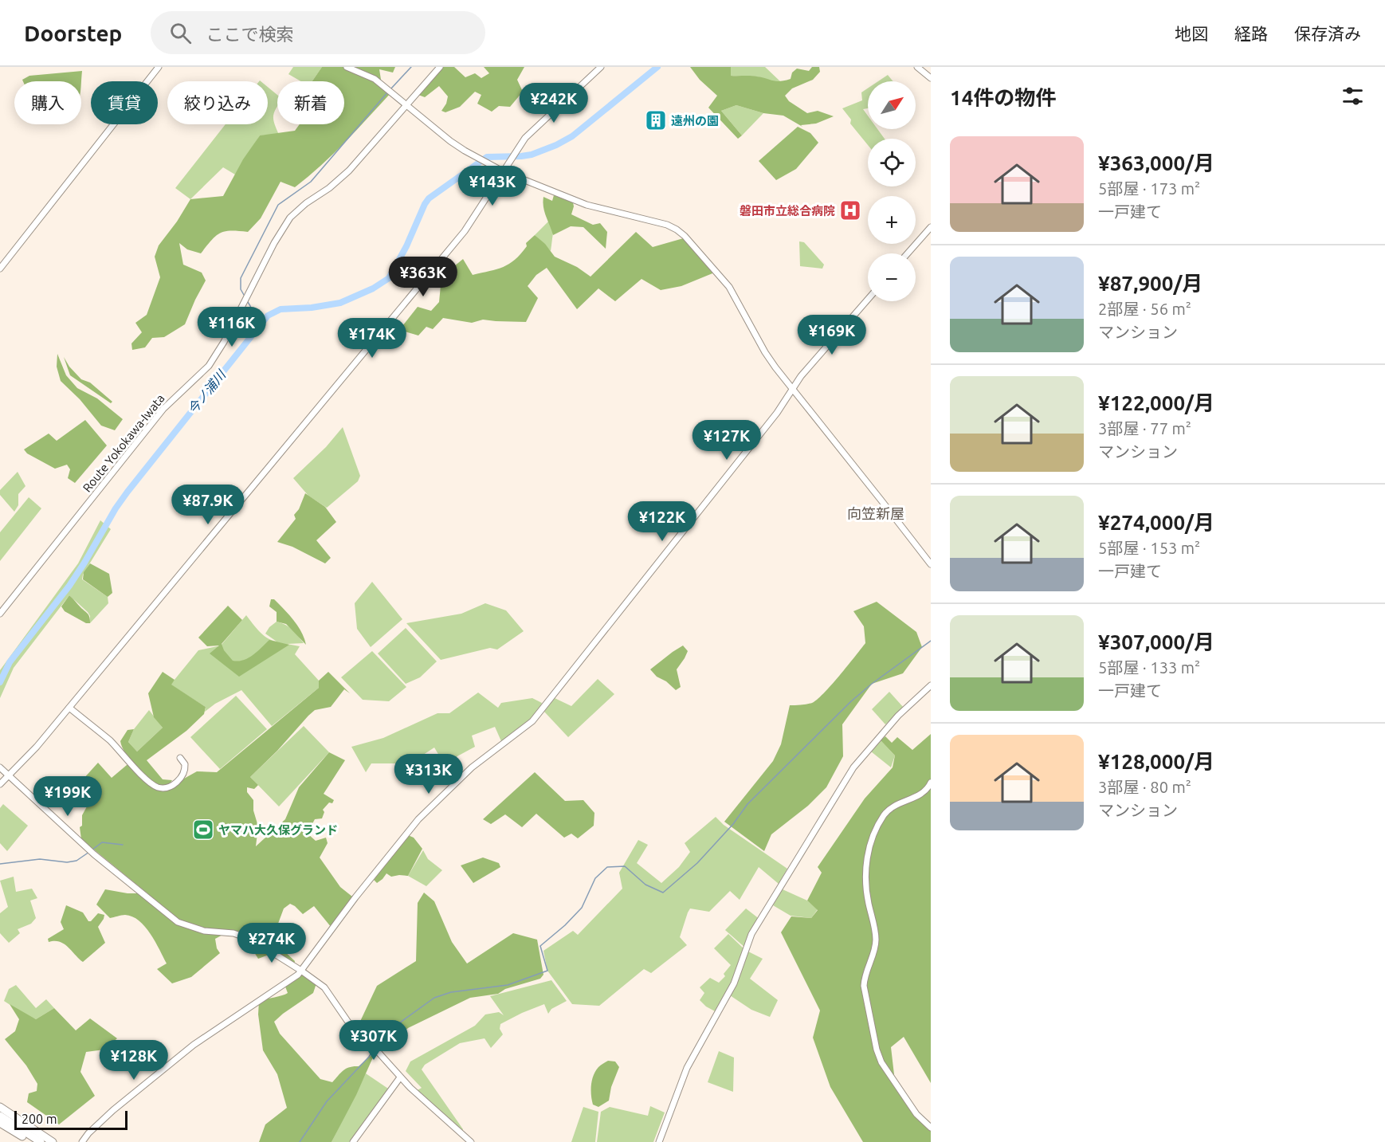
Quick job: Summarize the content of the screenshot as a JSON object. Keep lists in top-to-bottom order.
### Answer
{
  "streets": {
    "street": ["Route Yokokawa-Iwata"]
  },
  "districts": ["向笠新屋"],
  "water": ["今ノ浦川"],
  "places": {
    "building": ["遠州の園"],
    "hospital": ["磐田市立総合病院"],
    "sports": ["ヤマハ大久保グランド"]
  },
  "scale_bar": "200 m",
  "north": "top right",
  "page": {
    "header": "Doorstep",
    "search": "ここで検索",
    "nav": ["地図", "経路", "保存済み"],
    "heading": "14件の物件",
    "map_buttons": ["+", "−"],
    "chip": [
      "購入",
      "賃貸",
      "絞り込み",
      "新着"
    ],
    "price": [
      "¥242K",
      "¥143K",
      "¥363K",
      "¥116K",
      "¥169K",
      "¥174K",
      "¥127K",
      "¥87.9K",
      "¥122K",
      "¥313K",
      "¥199K",
      "¥274K",
      "¥307K",
      "¥128K"
    ],
    "list": [
      {
        "name": "¥363,000/月",
        "note": "5部屋 · 173 m² · 一戸建て"
      },
      {
        "name": "¥87,900/月",
        "note": "2部屋 · 56 m² · マンション"
      },
      {
        "name": "¥122,000/月",
        "note": "3部屋 · 77 m² · マンション"
      },
      {
        "name": "¥274,000/月",
        "note": "5部屋 · 153 m² · 一戸建て"
      },
      {
        "name": "¥307,000/月",
        "note": "5部屋 · 133 m² · 一戸建て"
      },
      {
        "name": "¥128,000/月",
        "note": "3部屋 · 80 m² · マンション"
      }
    ],
    "scale": "200 m"
  }
}
